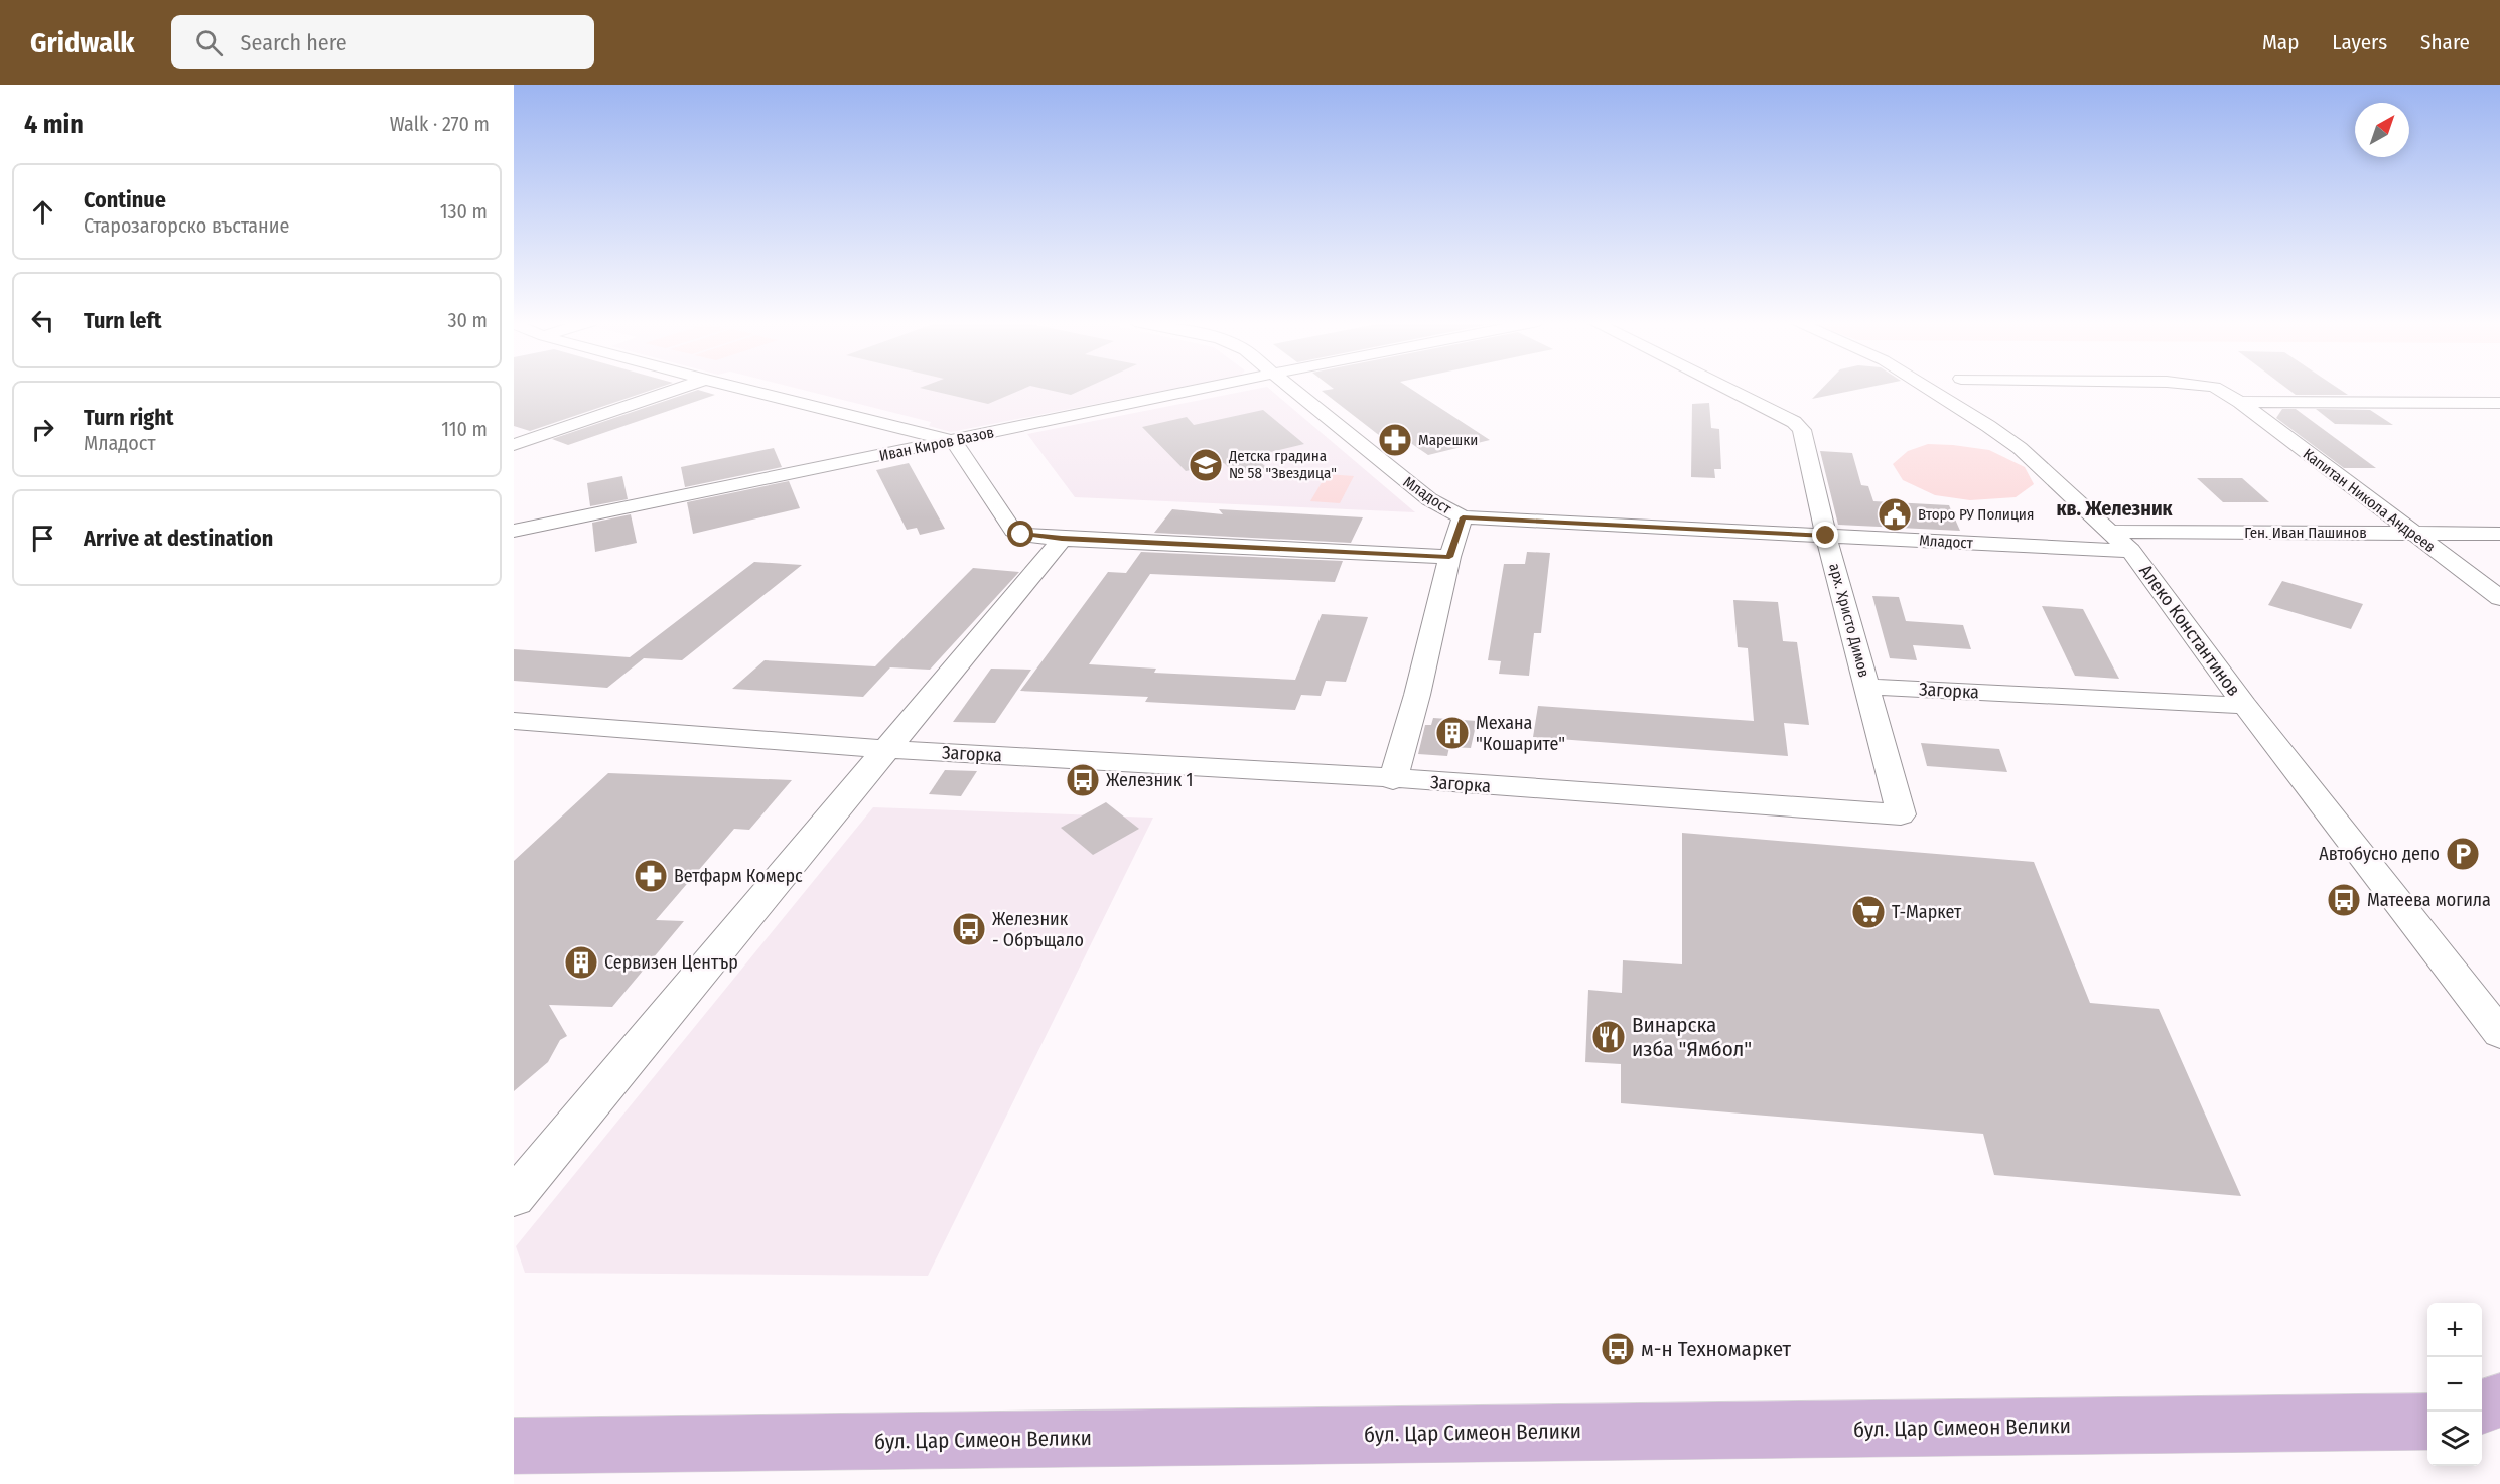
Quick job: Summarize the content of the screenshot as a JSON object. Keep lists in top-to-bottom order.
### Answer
{
  "streets": {
    "main road": ["бул. Цар Симеон Велики"],
    "street": [
      "Иван Киров Вазов",
      "Младост",
      "Капитан Никола Андреев",
      "Ген. Иван Пашинов",
      "арх. Христо Димов",
      "Алеко Константинов",
      "Загорка"
    ]
  },
  "crossings": [
    ["Младост", "арх. Христо Димов"],
    ["Младост", "Алеко Константинов"],
    ["Капитан Никола Андреев", "Ген. Иван Пашинов"],
    ["Ген. Иван Пашинов", "Алеко Константинов"],
    ["арх. Христо Димов", "Загорка"],
    ["Алеко Константинов", "Загорка"]
  ],
  "districts": ["кв. Железник"],
  "places": {
    "pharmacy": ["Марешки", "Ветфарм Комерс"],
    "school or university": ["Детска градина № 58 \"Звездица\""],
    "public building": ["Второ РУ Полиция"],
    "building": ["Механа \"Кошарите\"", "Сервизен Център"],
    "bus stop": [
      "Железник 1",
      "Матеева могила",
      "Железник - Обръщало",
      "м-н Техномаркет"
    ],
    "parking": ["Автобусно депо"],
    "supermarket": ["Т-Маркет"],
    "restaurant": ["Винарска изба \"Ямбол\""]
  },
  "north": "top right",
  "page": {
    "header": "Gridwalk",
    "search": "Search here",
    "nav": ["Map", "Layers", "Share"],
    "heading": ["4 min", "Walk · 270 m"],
    "list": [
      ["Continue", "Старозагорско въстание", "130 m"],
      ["Turn left", "30 m"],
      ["Turn right", "Младост", "110 m"],
      "Arrive at destination"
    ],
    "map_buttons": ["+", "−"]
  }
}
